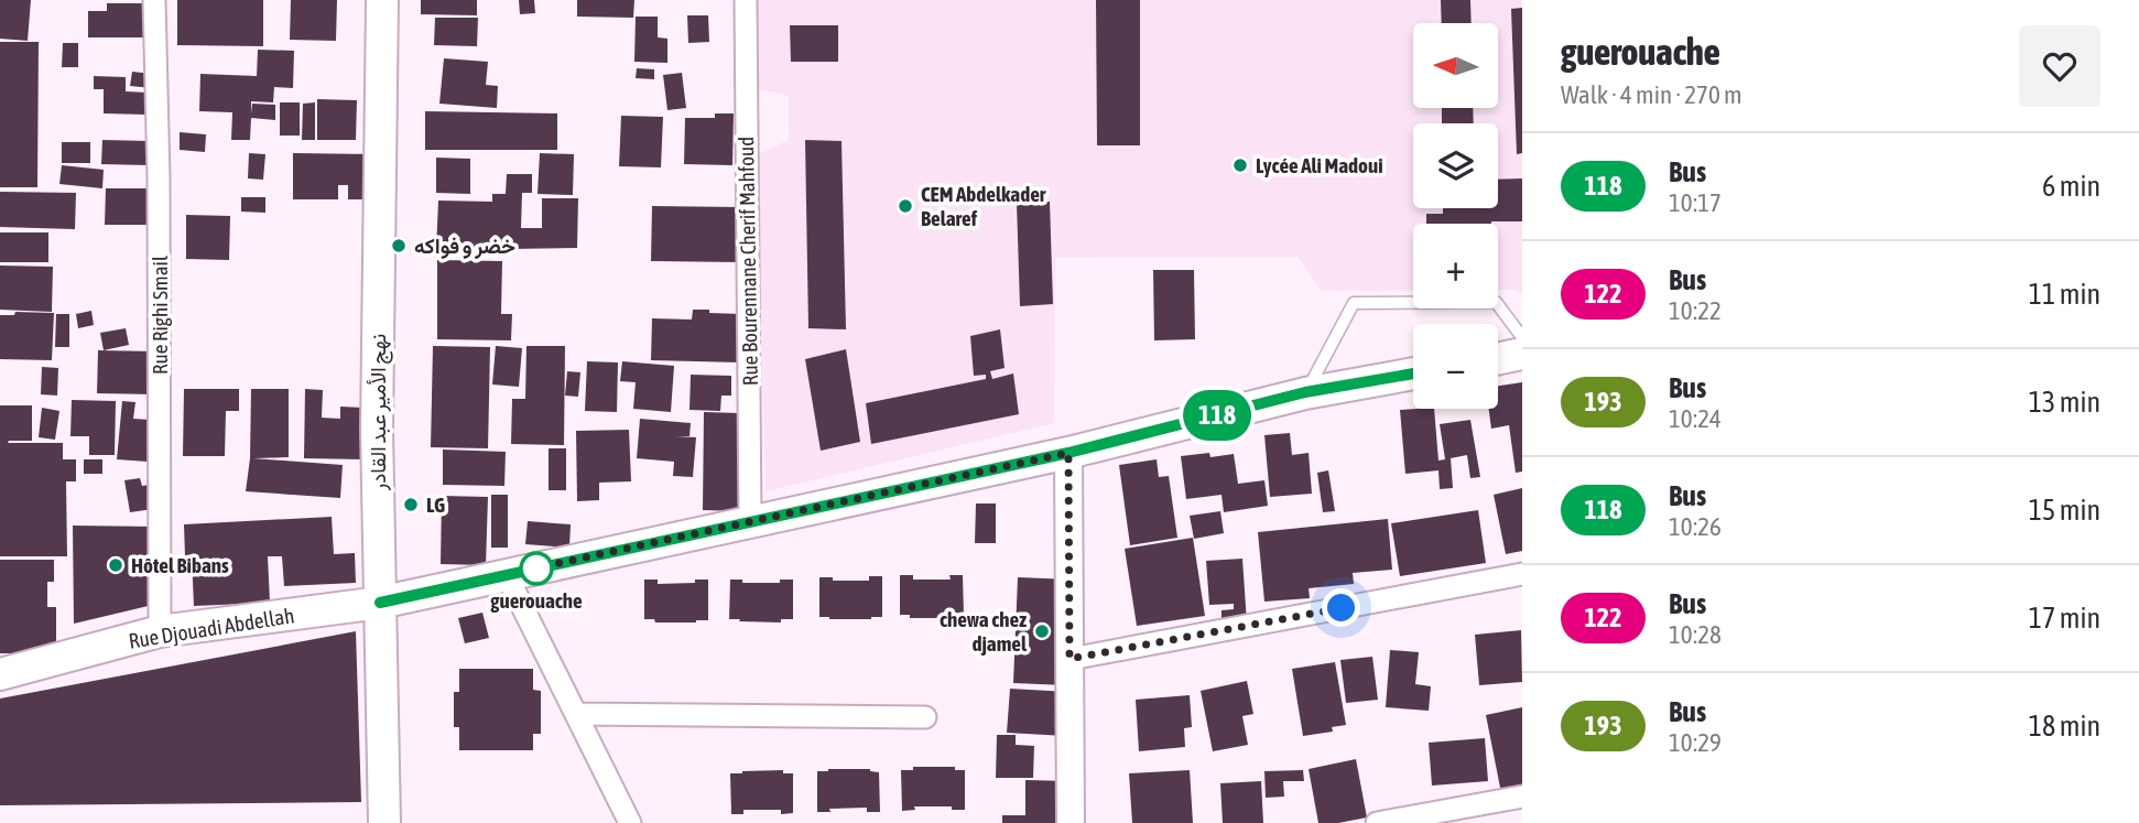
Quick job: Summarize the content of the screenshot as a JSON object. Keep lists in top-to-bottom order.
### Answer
{
  "streets": {
    "main road": ["نهج الأمير عبد القادر", "Rue Djouadi Abdellah"],
    "street": ["Rue Bourennane Cherif Mahfoud", "Rue Righi Smail"]
  },
  "crossings": [
    ["Rue Bourennane Cherif Mahfoud", "Rue Djouadi Abdellah"],
    ["Rue Righi Smail", "Rue Djouadi Abdellah"],
    ["نهج الأمير عبد القادر", "Rue Djouadi Abdellah"]
  ],
  "places": [
    "Lycée Ali Madoui",
    "CEM Abdelkader Belaref",
    "خضر و فواكه",
    "LG",
    "Hôtel Bibans",
    "guerouache",
    "chewa chez djamel"
  ],
  "lines": ["bus line 118"],
  "north": "left",
  "page": {
    "on_map": "118",
    "heading": ["guerouache", "Walk · 4 min · 270 m"],
    "map_buttons": ["+", "−"],
    "list": [
      {
        "mark": "118",
        "name": "Bus",
        "note": "10:17",
        "value": "6 min"
      },
      {
        "mark": "122",
        "name": "Bus",
        "note": "10:22",
        "value": "11 min"
      },
      {
        "mark": "193",
        "name": "Bus",
        "note": "10:24",
        "value": "13 min"
      },
      {
        "mark": "118",
        "name": "Bus",
        "note": "10:26",
        "value": "15 min"
      },
      {
        "mark": "122",
        "name": "Bus",
        "note": "10:28",
        "value": "17 min"
      },
      {
        "mark": "193",
        "name": "Bus",
        "note": "10:29",
        "value": "18 min"
      }
    ]
  }
}
